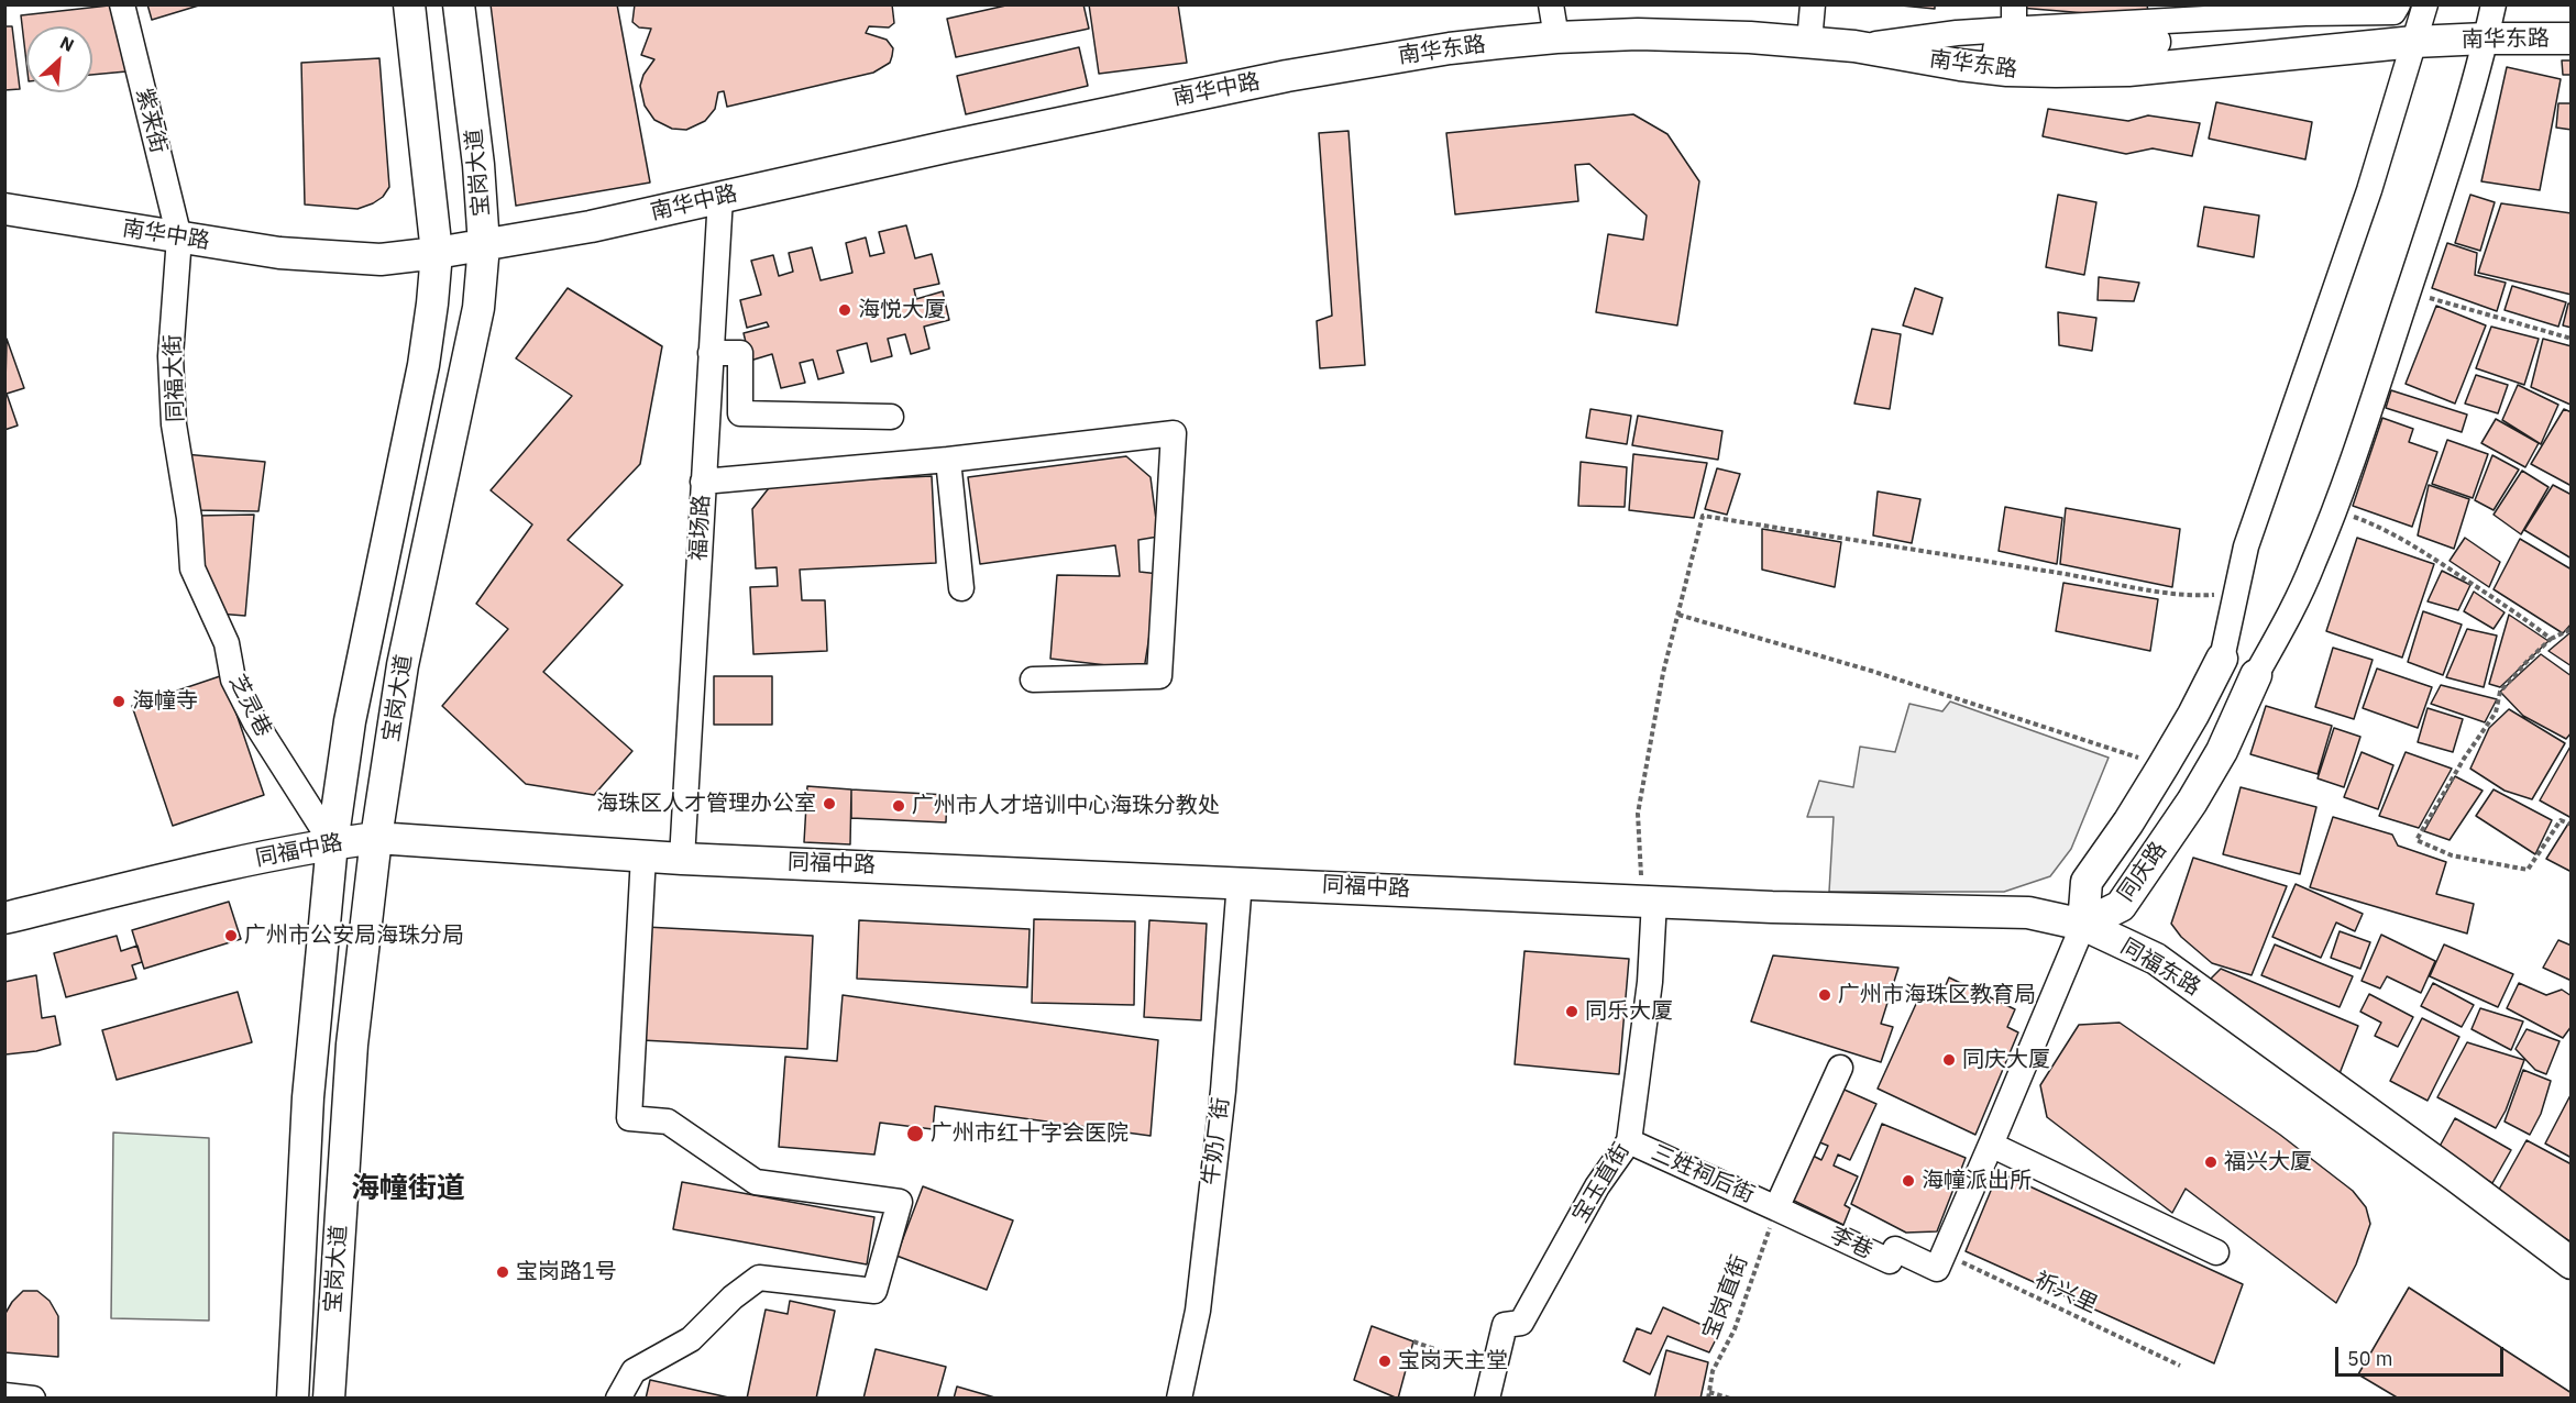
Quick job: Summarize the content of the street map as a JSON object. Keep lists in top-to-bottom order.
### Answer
{
  "streets": {
    "main road": [
      "南华东路",
      "南华中路",
      "宝岗大道",
      "同福中路",
      "同庆路",
      "同福东路"
    ],
    "street": [
      "紫来街",
      "同福大街",
      "福场路",
      "芝灵巷",
      "牛奶厂街",
      "三姓祠后街",
      "宝玉直街",
      "李巷"
    ],
    "path": ["祈兴里", "宝岗直街"]
  },
  "crossings": [
    ["南华东路", "南华中路"],
    ["南华中路", "紫来街"],
    ["南华中路", "宝岗大道"],
    ["南华中路", "同福大街"],
    ["南华中路", "福场路"],
    ["紫来街", "同福大街"],
    ["宝岗大道", "芝灵巷"],
    ["宝岗大道", "同福中路"],
    ["同福大街", "芝灵巷"],
    ["福场路", "同福中路"],
    ["芝灵巷", "同福中路"],
    ["同福中路", "同福东路"],
    ["同福中路", "牛奶厂街"],
    ["同福中路", "宝玉直街"],
    ["同庆路", "同福东路"],
    ["同庆路", "李巷"],
    ["同福东路", "宝玉直街"],
    ["同福东路", "李巷"],
    ["三姓祠后街", "宝玉直街"],
    ["三姓祠后街", "李巷"],
    ["三姓祠后街", "宝岗直街"],
    ["李巷", "祈兴里"],
    ["李巷", "宝岗直街"]
  ],
  "districts": ["海幢街道"],
  "places": [
    "海悦大厦",
    "海幢寺",
    "海珠区人才管理办公室",
    "广州市人才培训中心海珠分教处",
    "广州市公安局海珠分局",
    "广州市海珠区教育局",
    "同乐大厦",
    "同庆大厦",
    "广州市红十字会医院",
    "福兴大厦",
    "海幢派出所",
    "宝岗路1号",
    "宝岗天主堂"
  ],
  "scale_bar": "50 m",
  "north": "top right"
}
